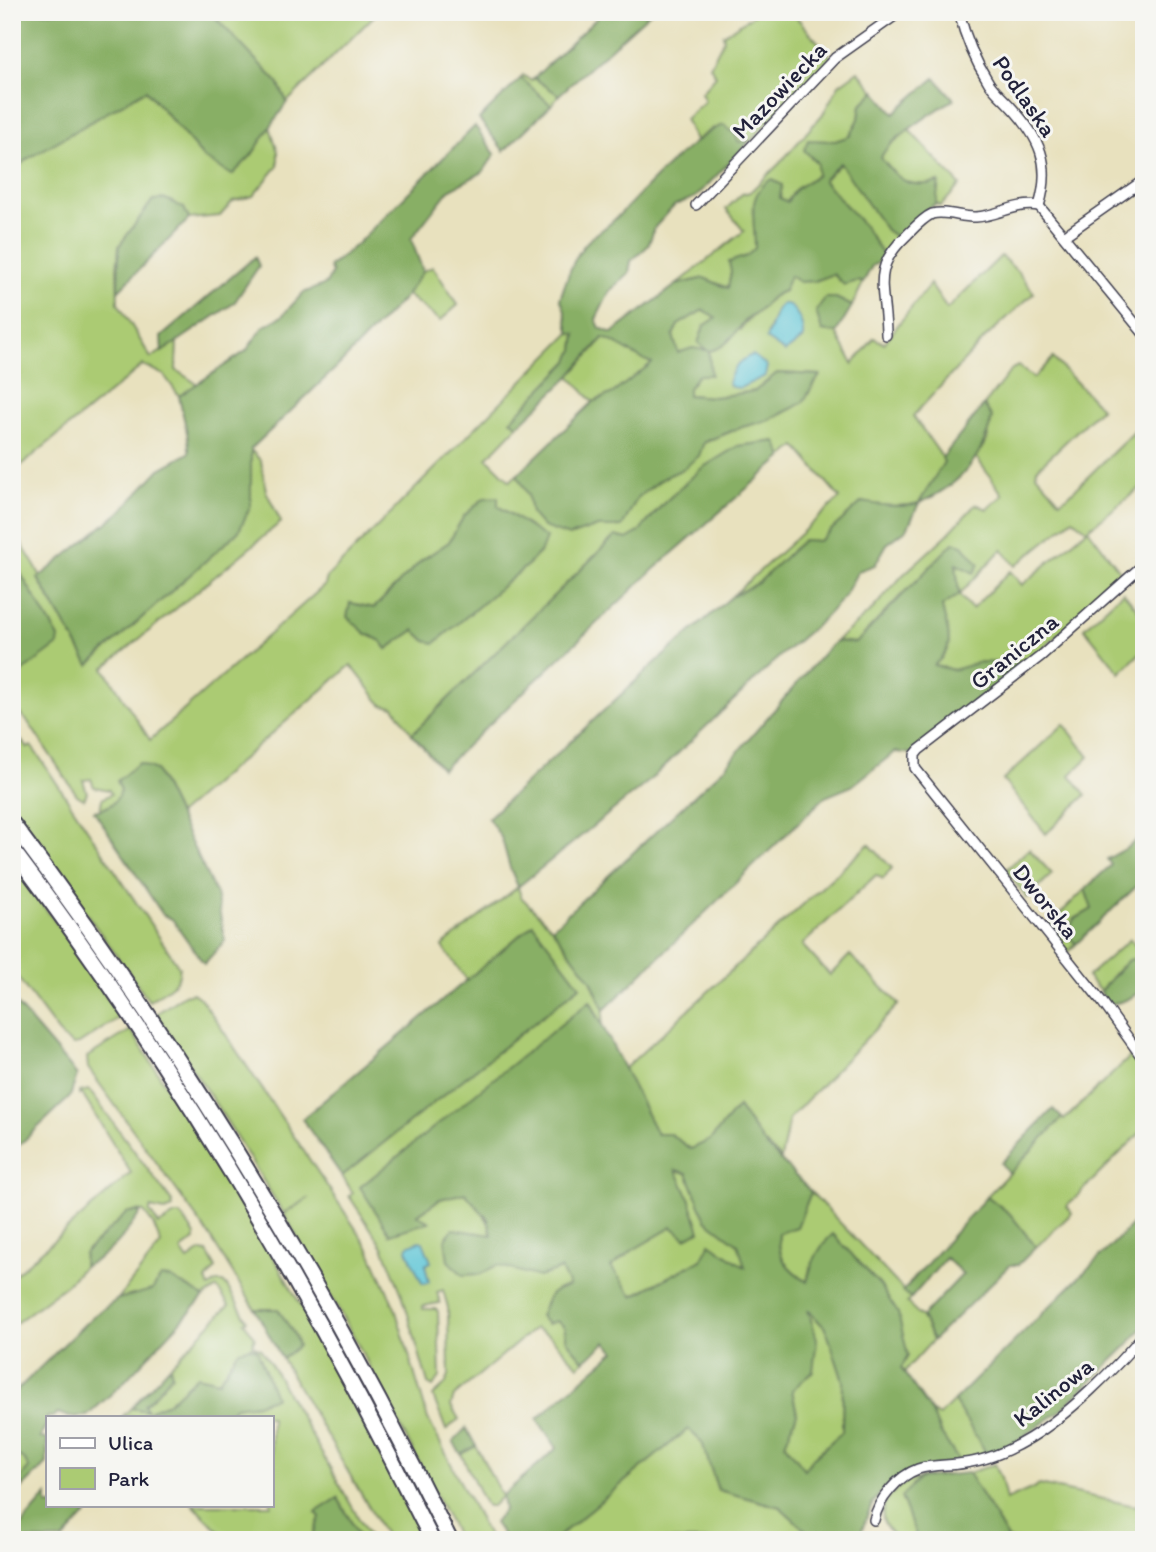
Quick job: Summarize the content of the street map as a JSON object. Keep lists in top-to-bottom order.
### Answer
{
  "streets": {
    "street": [
      "Mazowiecka",
      "Podlaska",
      "Graniczna",
      "Dworska",
      "Kalinowa"
    ]
  },
  "crossings": [
    ["Graniczna", "Dworska"]
  ],
  "legend": ["Ulica", "Park"]
}
